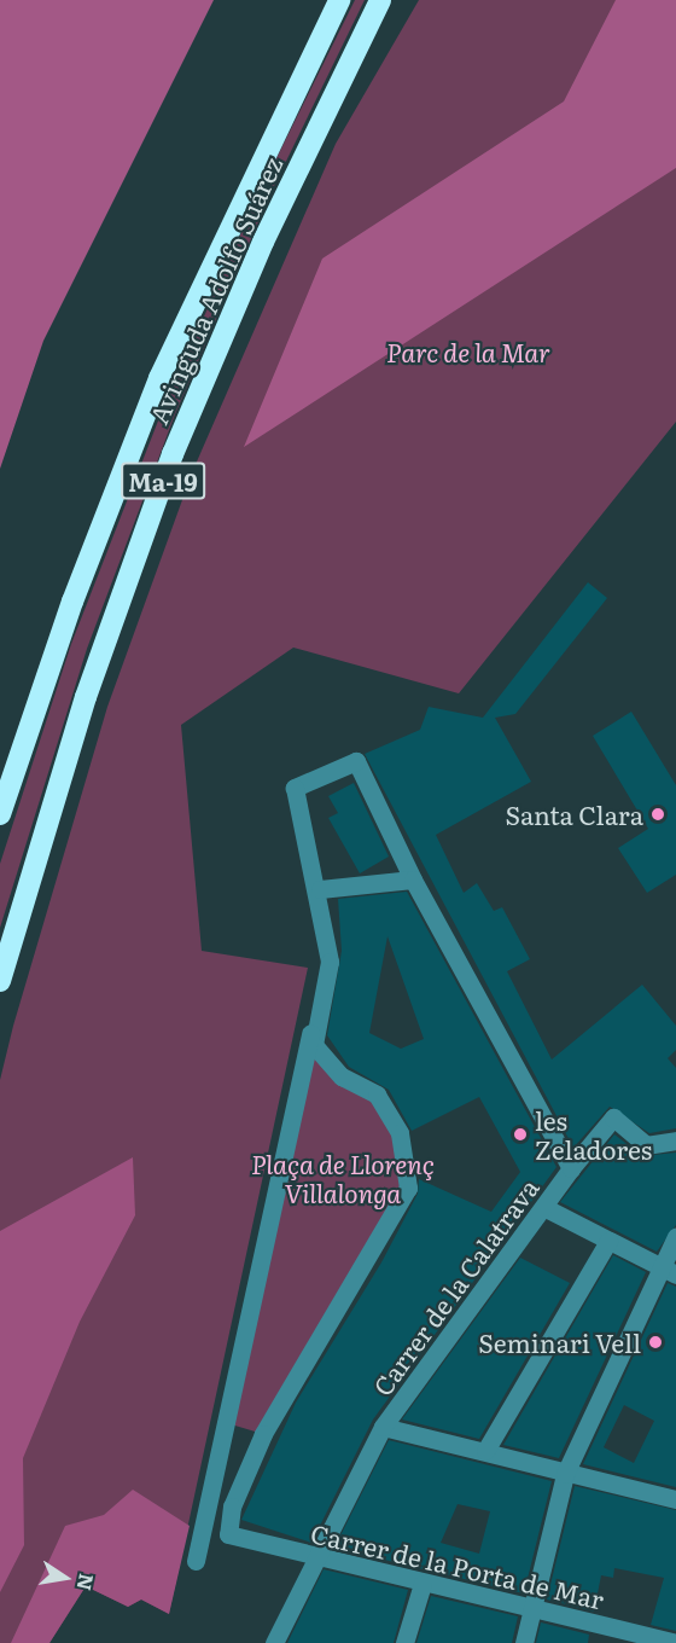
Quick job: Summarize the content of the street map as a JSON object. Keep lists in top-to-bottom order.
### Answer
{
  "streets": {
    "highway": ["Avinguda Adolfo Suárez", "Ma-19"],
    "street": ["Carrer de la Calatrava", "Carrer de la Porta de Mar"]
  },
  "crossings": [
    ["Carrer de la Calatrava", "Carrer de la Porta de Mar"]
  ],
  "parks": ["Parc de la Mar", "Plaça de Llorenç Villalonga"],
  "places": ["Santa Clara", "les Zeladores", "Seminari Vell"],
  "north": "right"
}
